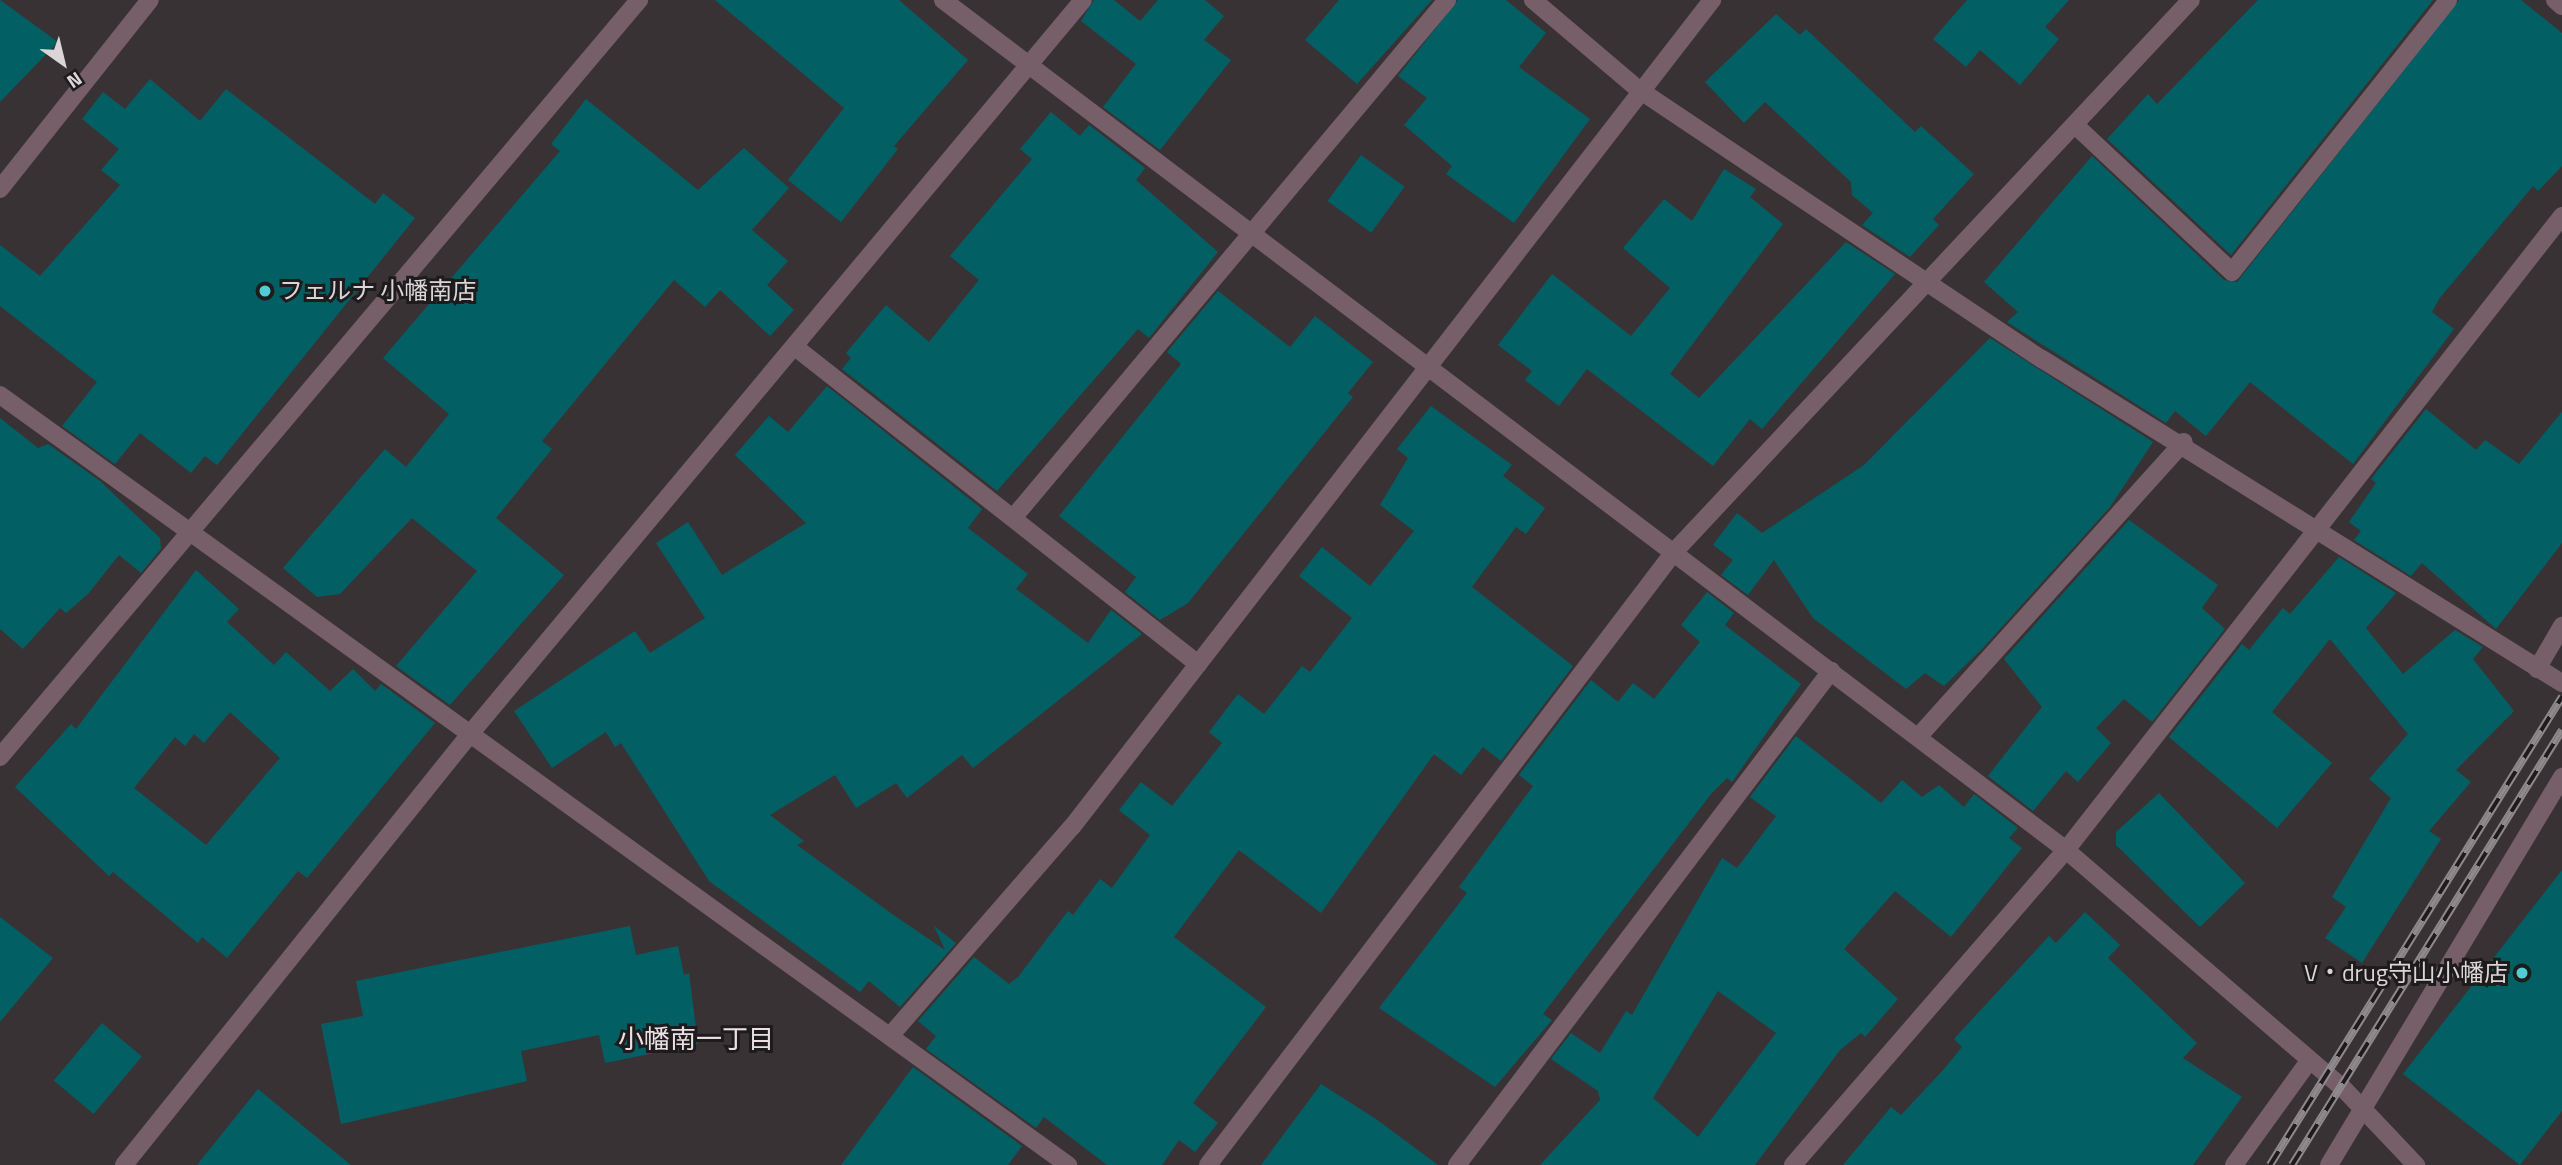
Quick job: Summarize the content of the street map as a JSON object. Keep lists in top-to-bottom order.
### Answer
{
  "districts": ["小幡南一丁目"],
  "places": ["フェルナ 小幡南店", "V・drug守山小幡店"],
  "north": "bottom right"
}
